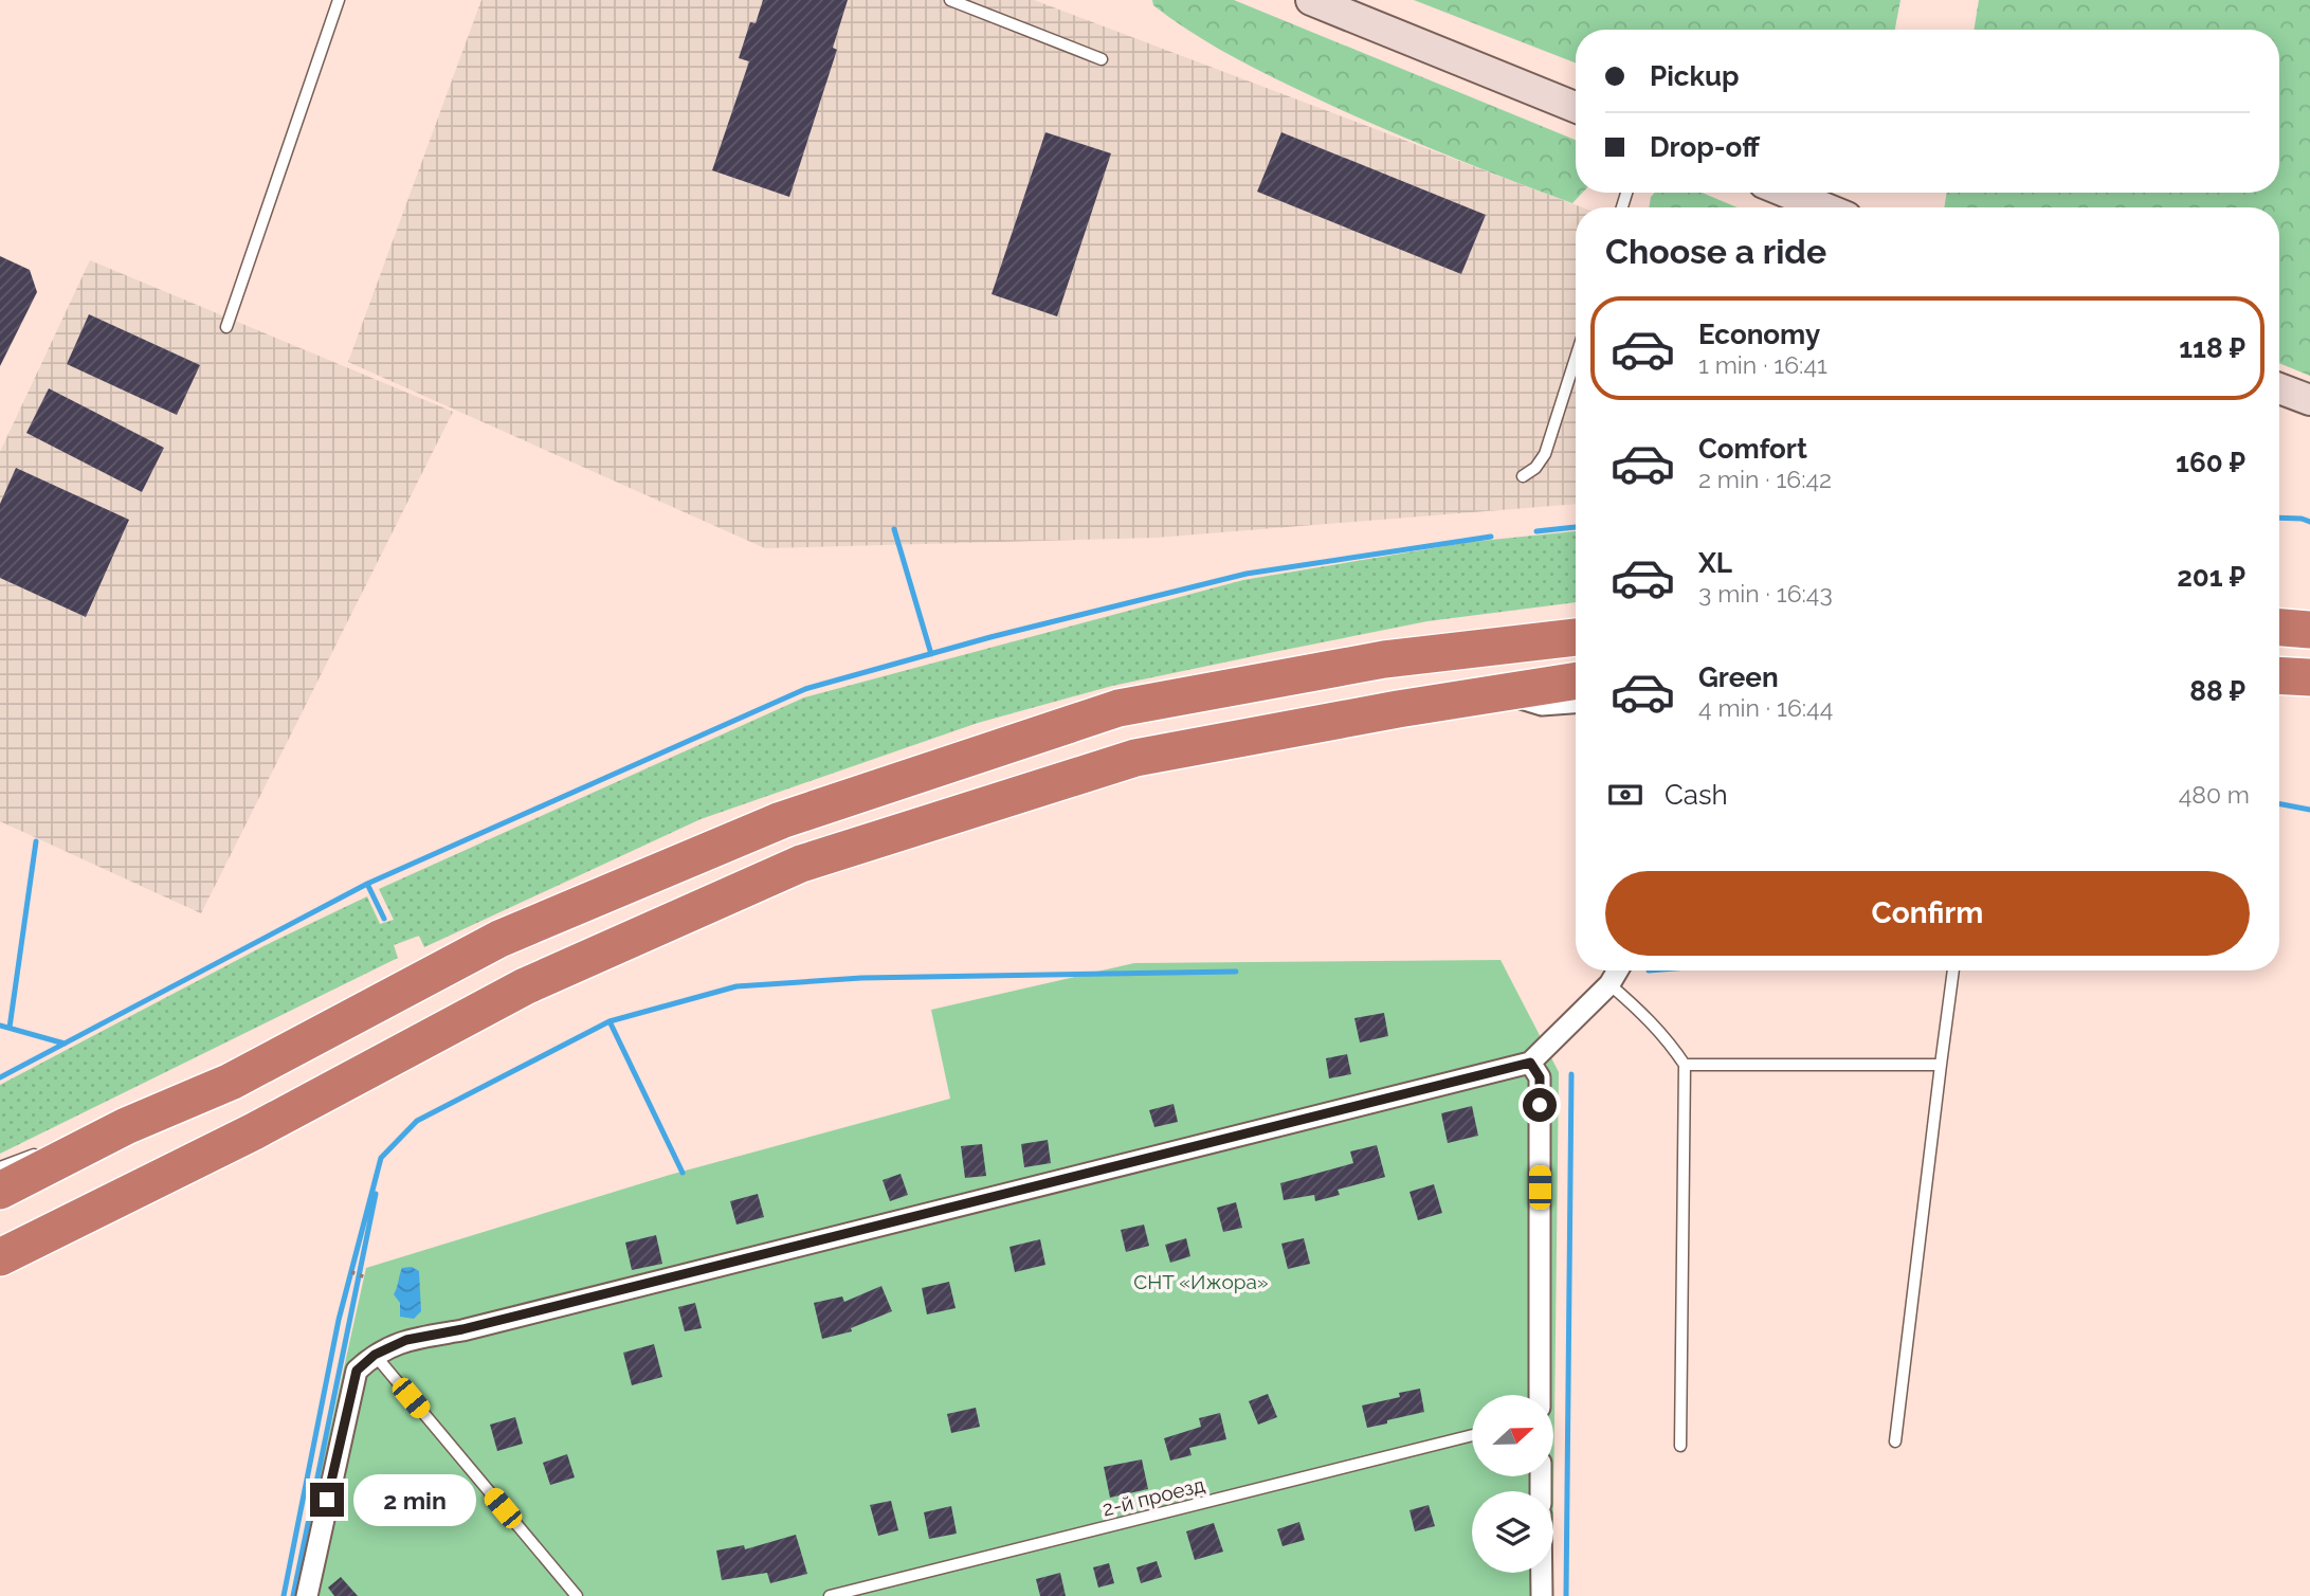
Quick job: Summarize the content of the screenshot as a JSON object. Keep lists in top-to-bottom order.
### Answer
{
  "streets": {
    "lane": ["2-й проезд"]
  },
  "parks": ["СНТ «Ижора»"],
  "north": "right",
  "page": {
    "banner": ["Pickup", "Drop-off"],
    "heading": "Choose a ride",
    "list": [
      {
        "name": "Economy",
        "note": "1 min · 16:41",
        "value": "118 ₽"
      },
      {
        "name": "Comfort",
        "note": "2 min · 16:42",
        "value": "160 ₽"
      },
      {
        "name": "XL",
        "note": "3 min · 16:43",
        "value": "201 ₽"
      },
      {
        "name": "Green",
        "note": "4 min · 16:44",
        "value": "88 ₽"
      }
    ],
    "pay": ["Cash", "480 m"],
    "buttons": "Confirm",
    "bubble": "2 min"
  }
}
